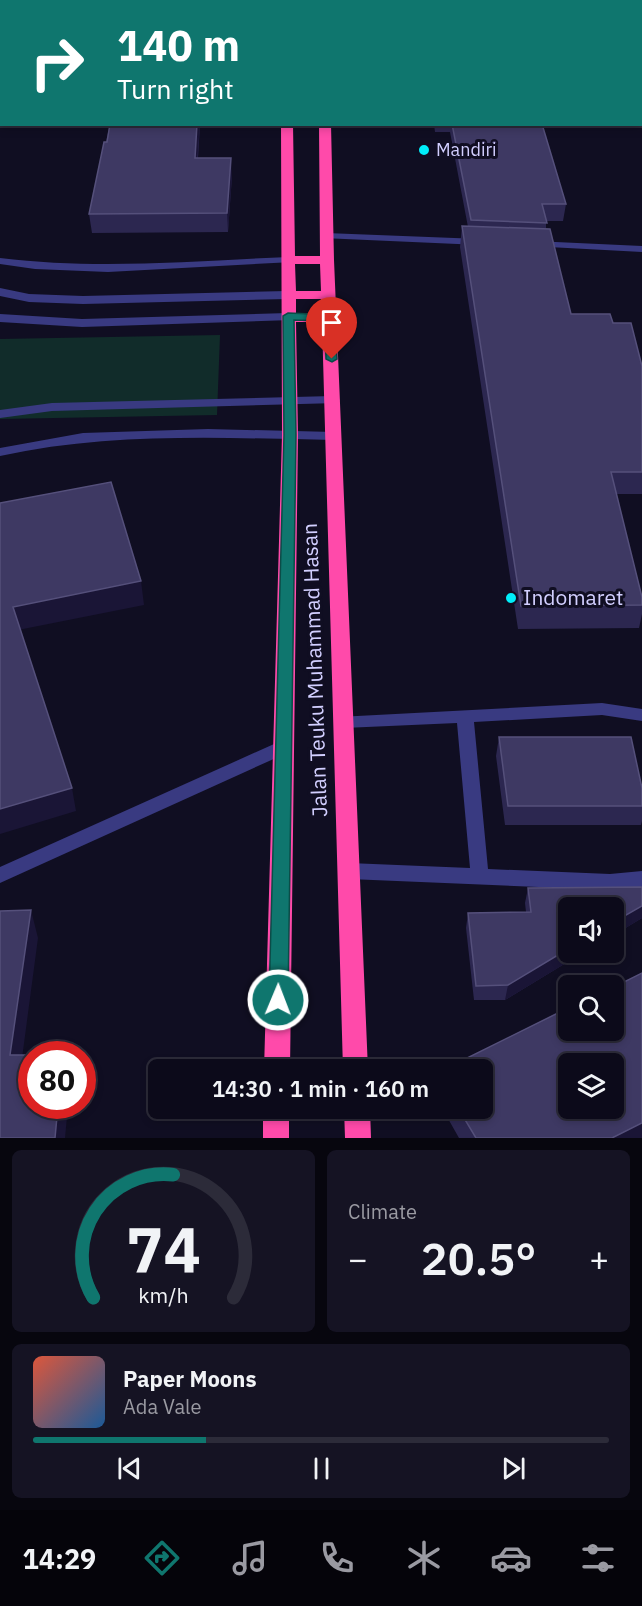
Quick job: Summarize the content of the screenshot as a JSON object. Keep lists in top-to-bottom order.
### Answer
{
  "streets": {
    "highway": ["Jalan Teuku Muhammad Hasan"]
  },
  "places": ["Mandiri", "Indomaret"],
  "page": {
    "turn": ["140 m", "Turn right"],
    "limit": "80",
    "trip": "14:30 · 1 min · 160 m",
    "tile": "Climate",
    "heat": ["−", "20.5°", "+"],
    "song": ["Paper Moons", "Ada Vale"],
    "tabs": "14:29",
    "gauge": ["74", "km/h"]
  }
}
